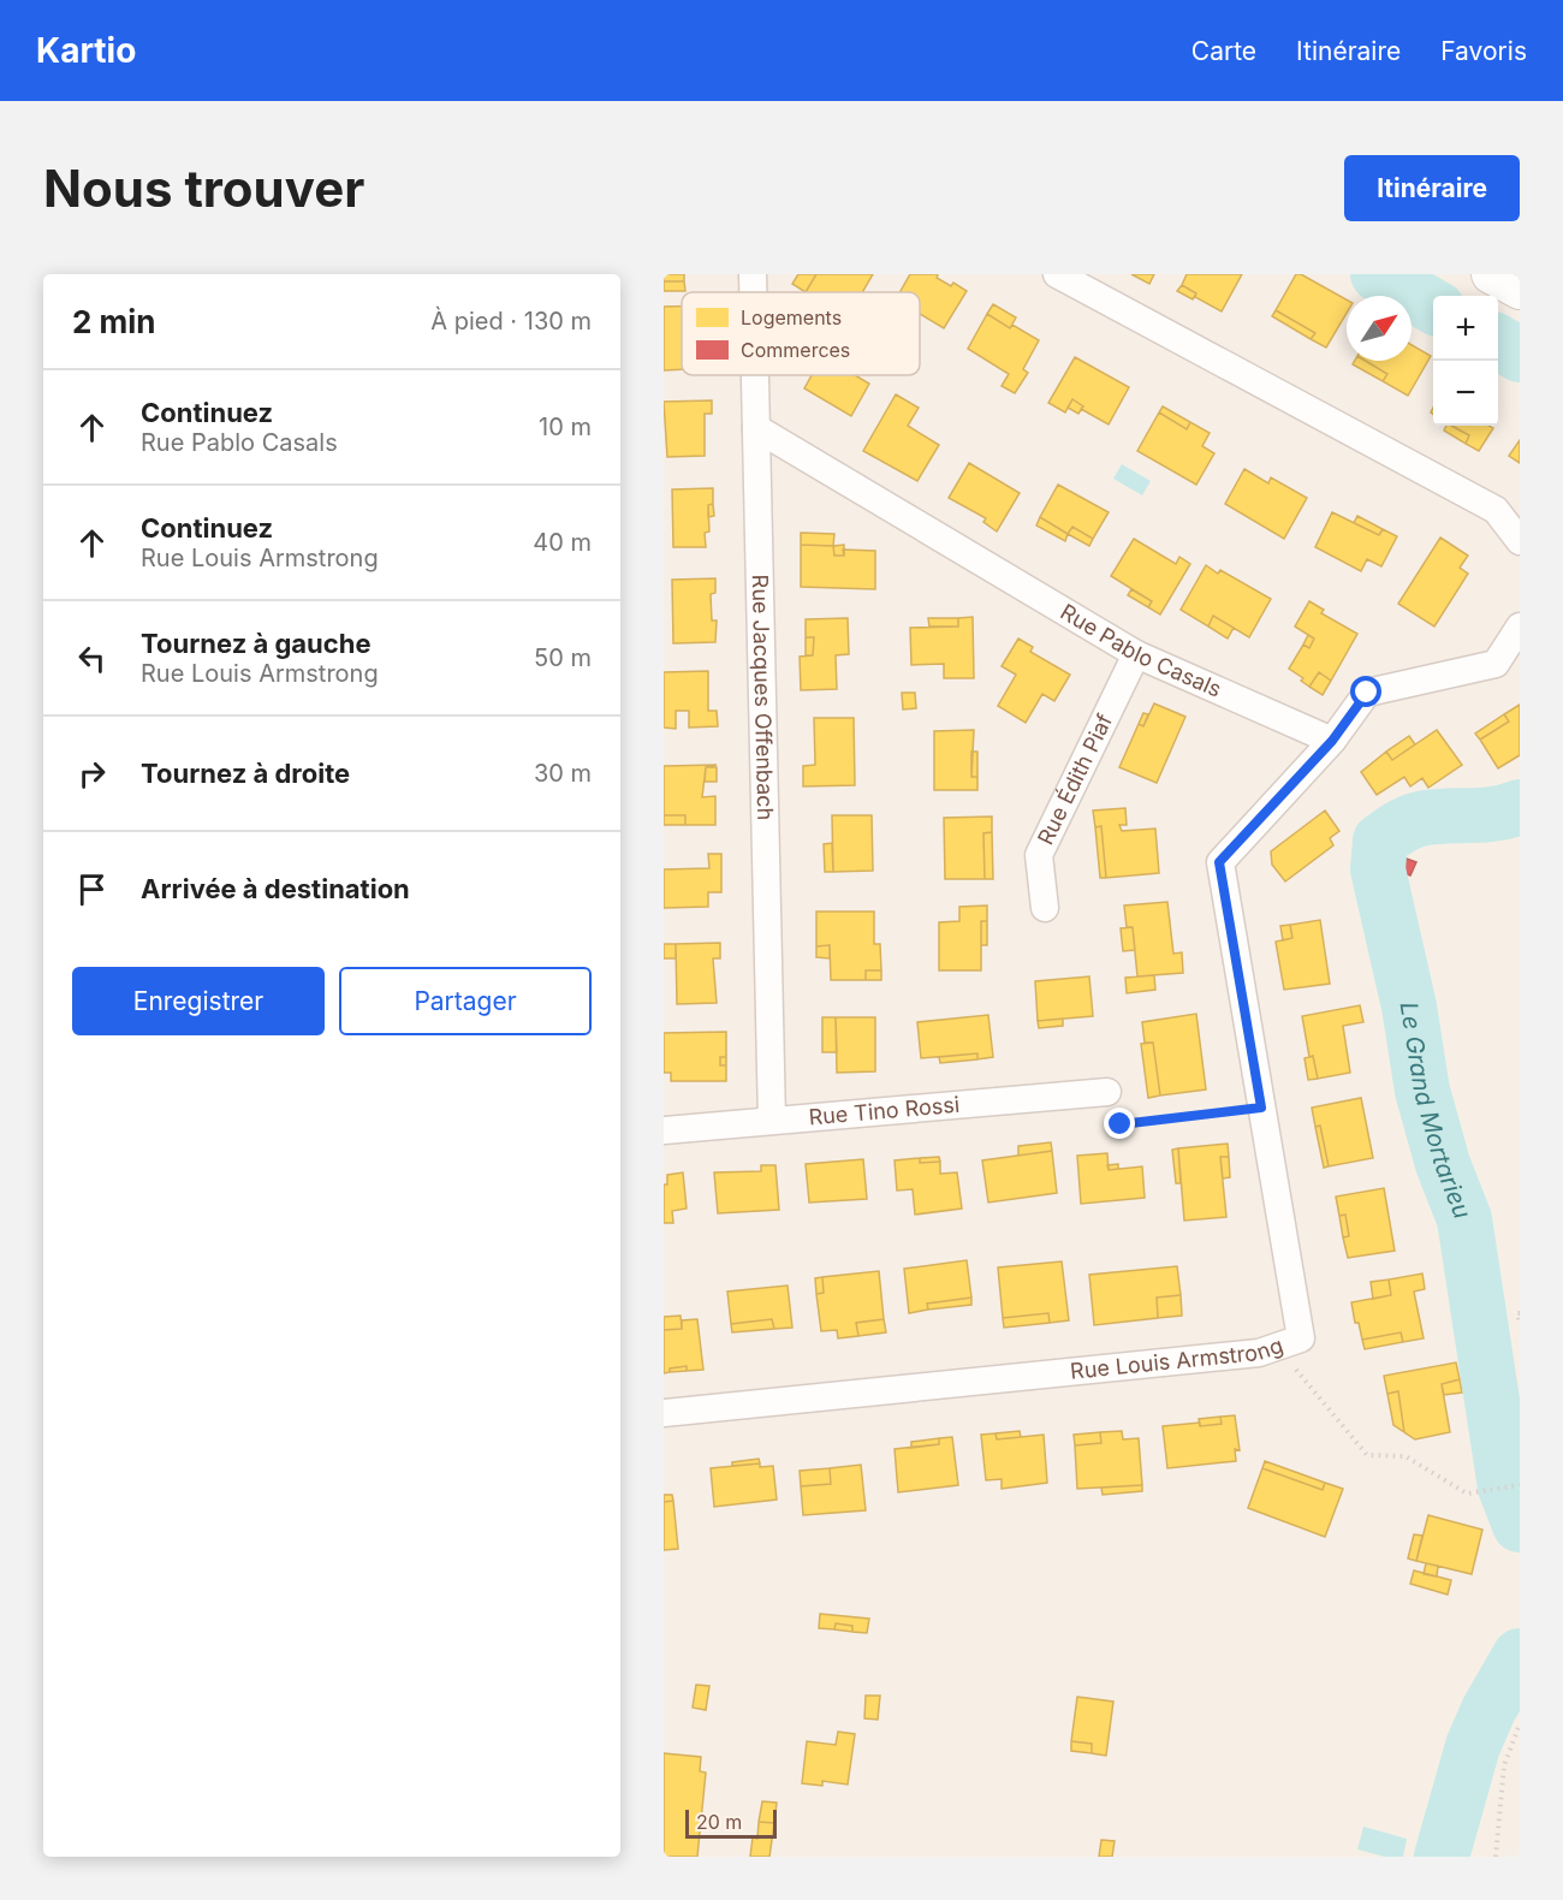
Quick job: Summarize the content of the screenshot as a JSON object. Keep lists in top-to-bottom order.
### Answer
{
  "streets": {
    "street": [
      "Rue Pablo Casals",
      "Rue Jacques Offenbach",
      "Rue Édith Piaf",
      "Rue Tino Rossi",
      "Rue Louis Armstrong"
    ]
  },
  "crossings": [
    ["Rue Pablo Casals", "Rue Jacques Offenbach"],
    ["Rue Pablo Casals", "Rue Édith Piaf"],
    ["Rue Pablo Casals", "Rue Louis Armstrong"],
    ["Rue Jacques Offenbach", "Rue Tino Rossi"]
  ],
  "water": ["Le Grand Mortarieu"],
  "legend": ["Logements", "Commerces"],
  "scale_bar": "20 m",
  "north": "top right",
  "page": {
    "header": "Kartio",
    "nav": ["Carte", "Itinéraire", "Favoris"],
    "buttons": [
      "Itinéraire",
      ["Enregistrer", "Partager"]
    ],
    "title": "Nous trouver",
    "heading": ["2 min", "À pied · 130 m"],
    "map_buttons": ["+", "−"],
    "list": [
      ["Continuez", "Rue Pablo Casals", "10 m"],
      ["Continuez", "Rue Louis Armstrong", "40 m"],
      ["Tournez à gauche", "Rue Louis Armstrong", "50 m"],
      ["Tournez à droite", "30 m"],
      "Arrivée à destination"
    ],
    "scale": "20 m"
  }
}
